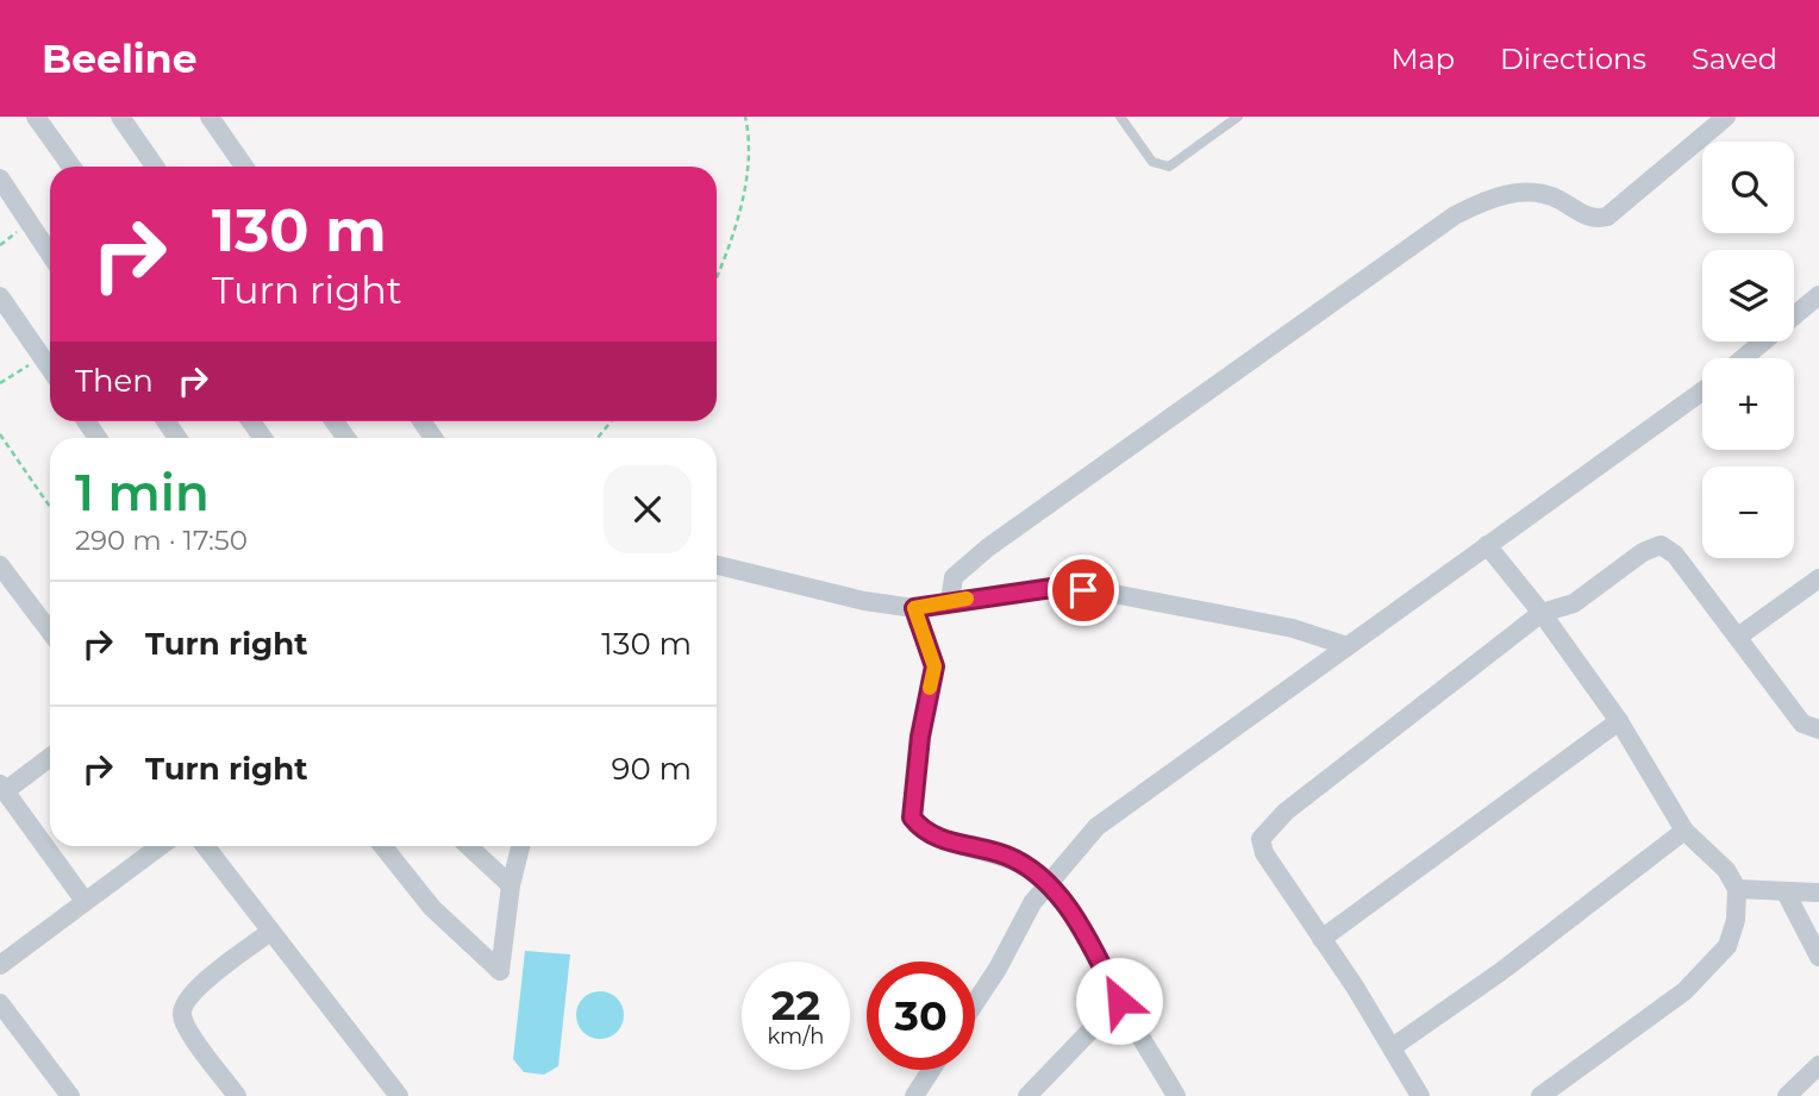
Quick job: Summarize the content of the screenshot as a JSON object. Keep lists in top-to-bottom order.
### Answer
{
  "page": {
    "header": "Beeline",
    "nav": ["Map", "Directions", "Saved"],
    "map_buttons": ["+", "−"],
    "turn": ["130 m", "Turn right"],
    "then": "Then",
    "heading": ["1 min", "290 m · 17:50"],
    "list": [
      {
        "name": "Turn right",
        "value": "130 m"
      },
      {
        "name": "Turn right",
        "value": "90 m"
      }
    ],
    "speed": "22 km/h",
    "limit": "30"
  }
}
